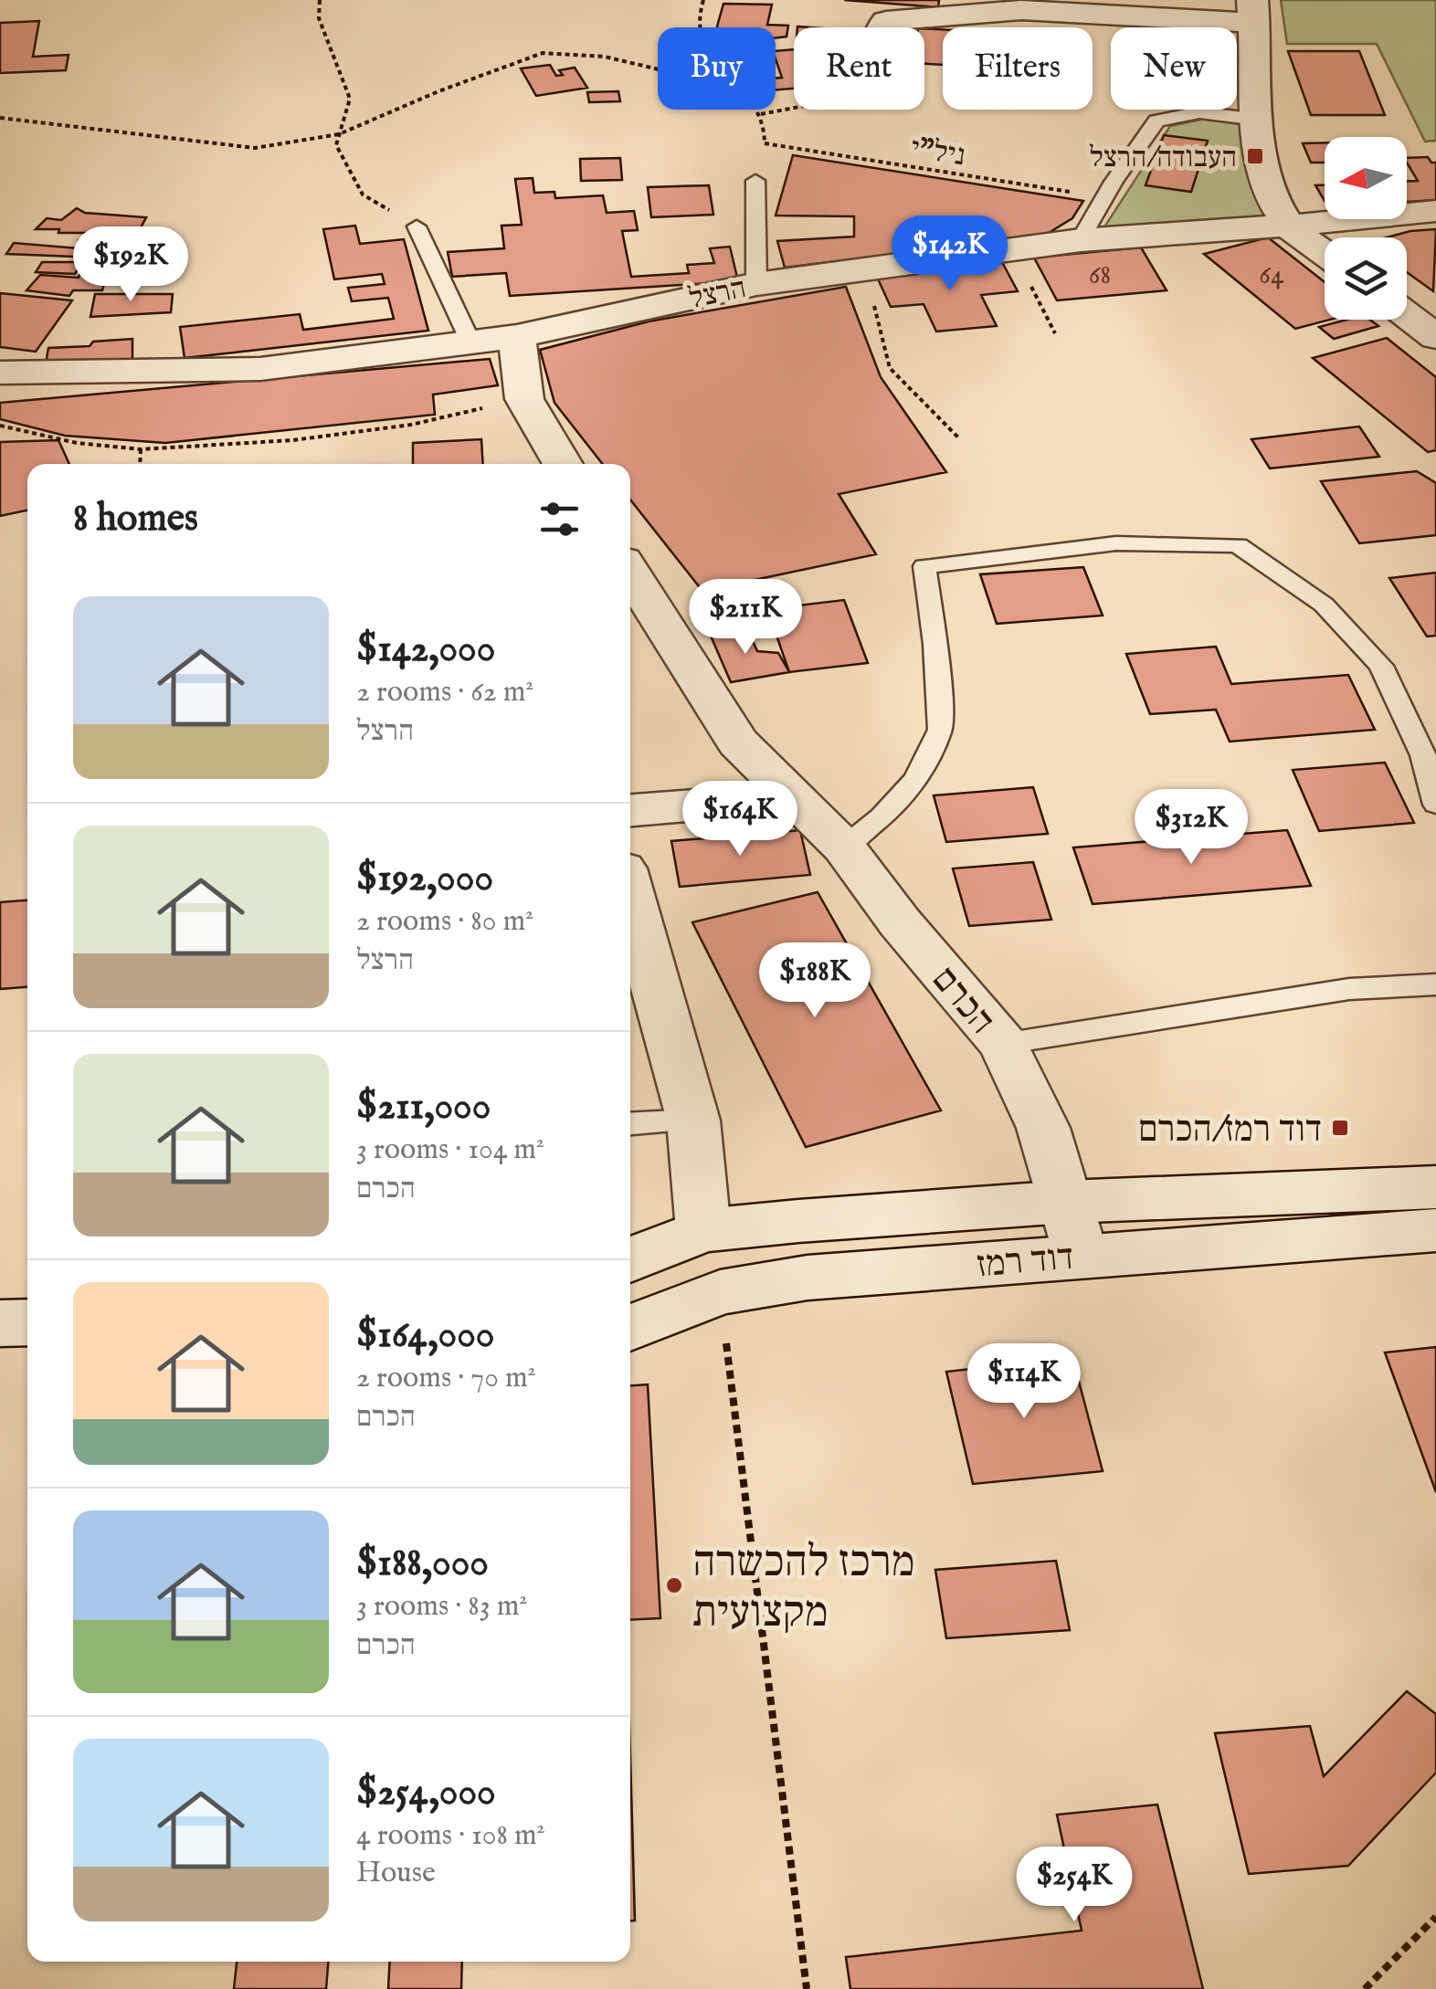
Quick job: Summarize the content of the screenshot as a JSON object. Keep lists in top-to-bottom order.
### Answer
{
  "streets": {
    "street": ["הרצל", "הכרם", "דוד רמז"],
    "path": ["ניל\"י"]
  },
  "crossings": [
    ["הכרם", "דוד רמז"]
  ],
  "places": {
    "transit": ["העבודה/הרצל", "דוד רמז/הכרם"],
    "other": ["מרכז להכשרה מקצועית"]
  },
  "house_numbers": ["68", "64"],
  "north": "left",
  "page": {
    "chip": [
      "Buy",
      "Rent",
      "Filters",
      "New"
    ],
    "price": [
      "$142K",
      "$192K",
      "$211K",
      "$164K",
      "$312K",
      "$188K",
      "$114K",
      "$254K"
    ],
    "heading": "8 homes",
    "list": [
      {
        "name": "$142,000",
        "note": "2 rooms · 62 m² · הרצל"
      },
      {
        "name": "$192,000",
        "note": "2 rooms · 80 m² · הרצל"
      },
      {
        "name": "$211,000",
        "note": "3 rooms · 104 m² · הכרם"
      },
      {
        "name": "$164,000",
        "note": "2 rooms · 70 m² · הכרם"
      },
      {
        "name": "$188,000",
        "note": "3 rooms · 83 m² · הכרם"
      },
      {
        "name": "$254,000",
        "note": "4 rooms · 108 m² · House"
      }
    ]
  }
}
